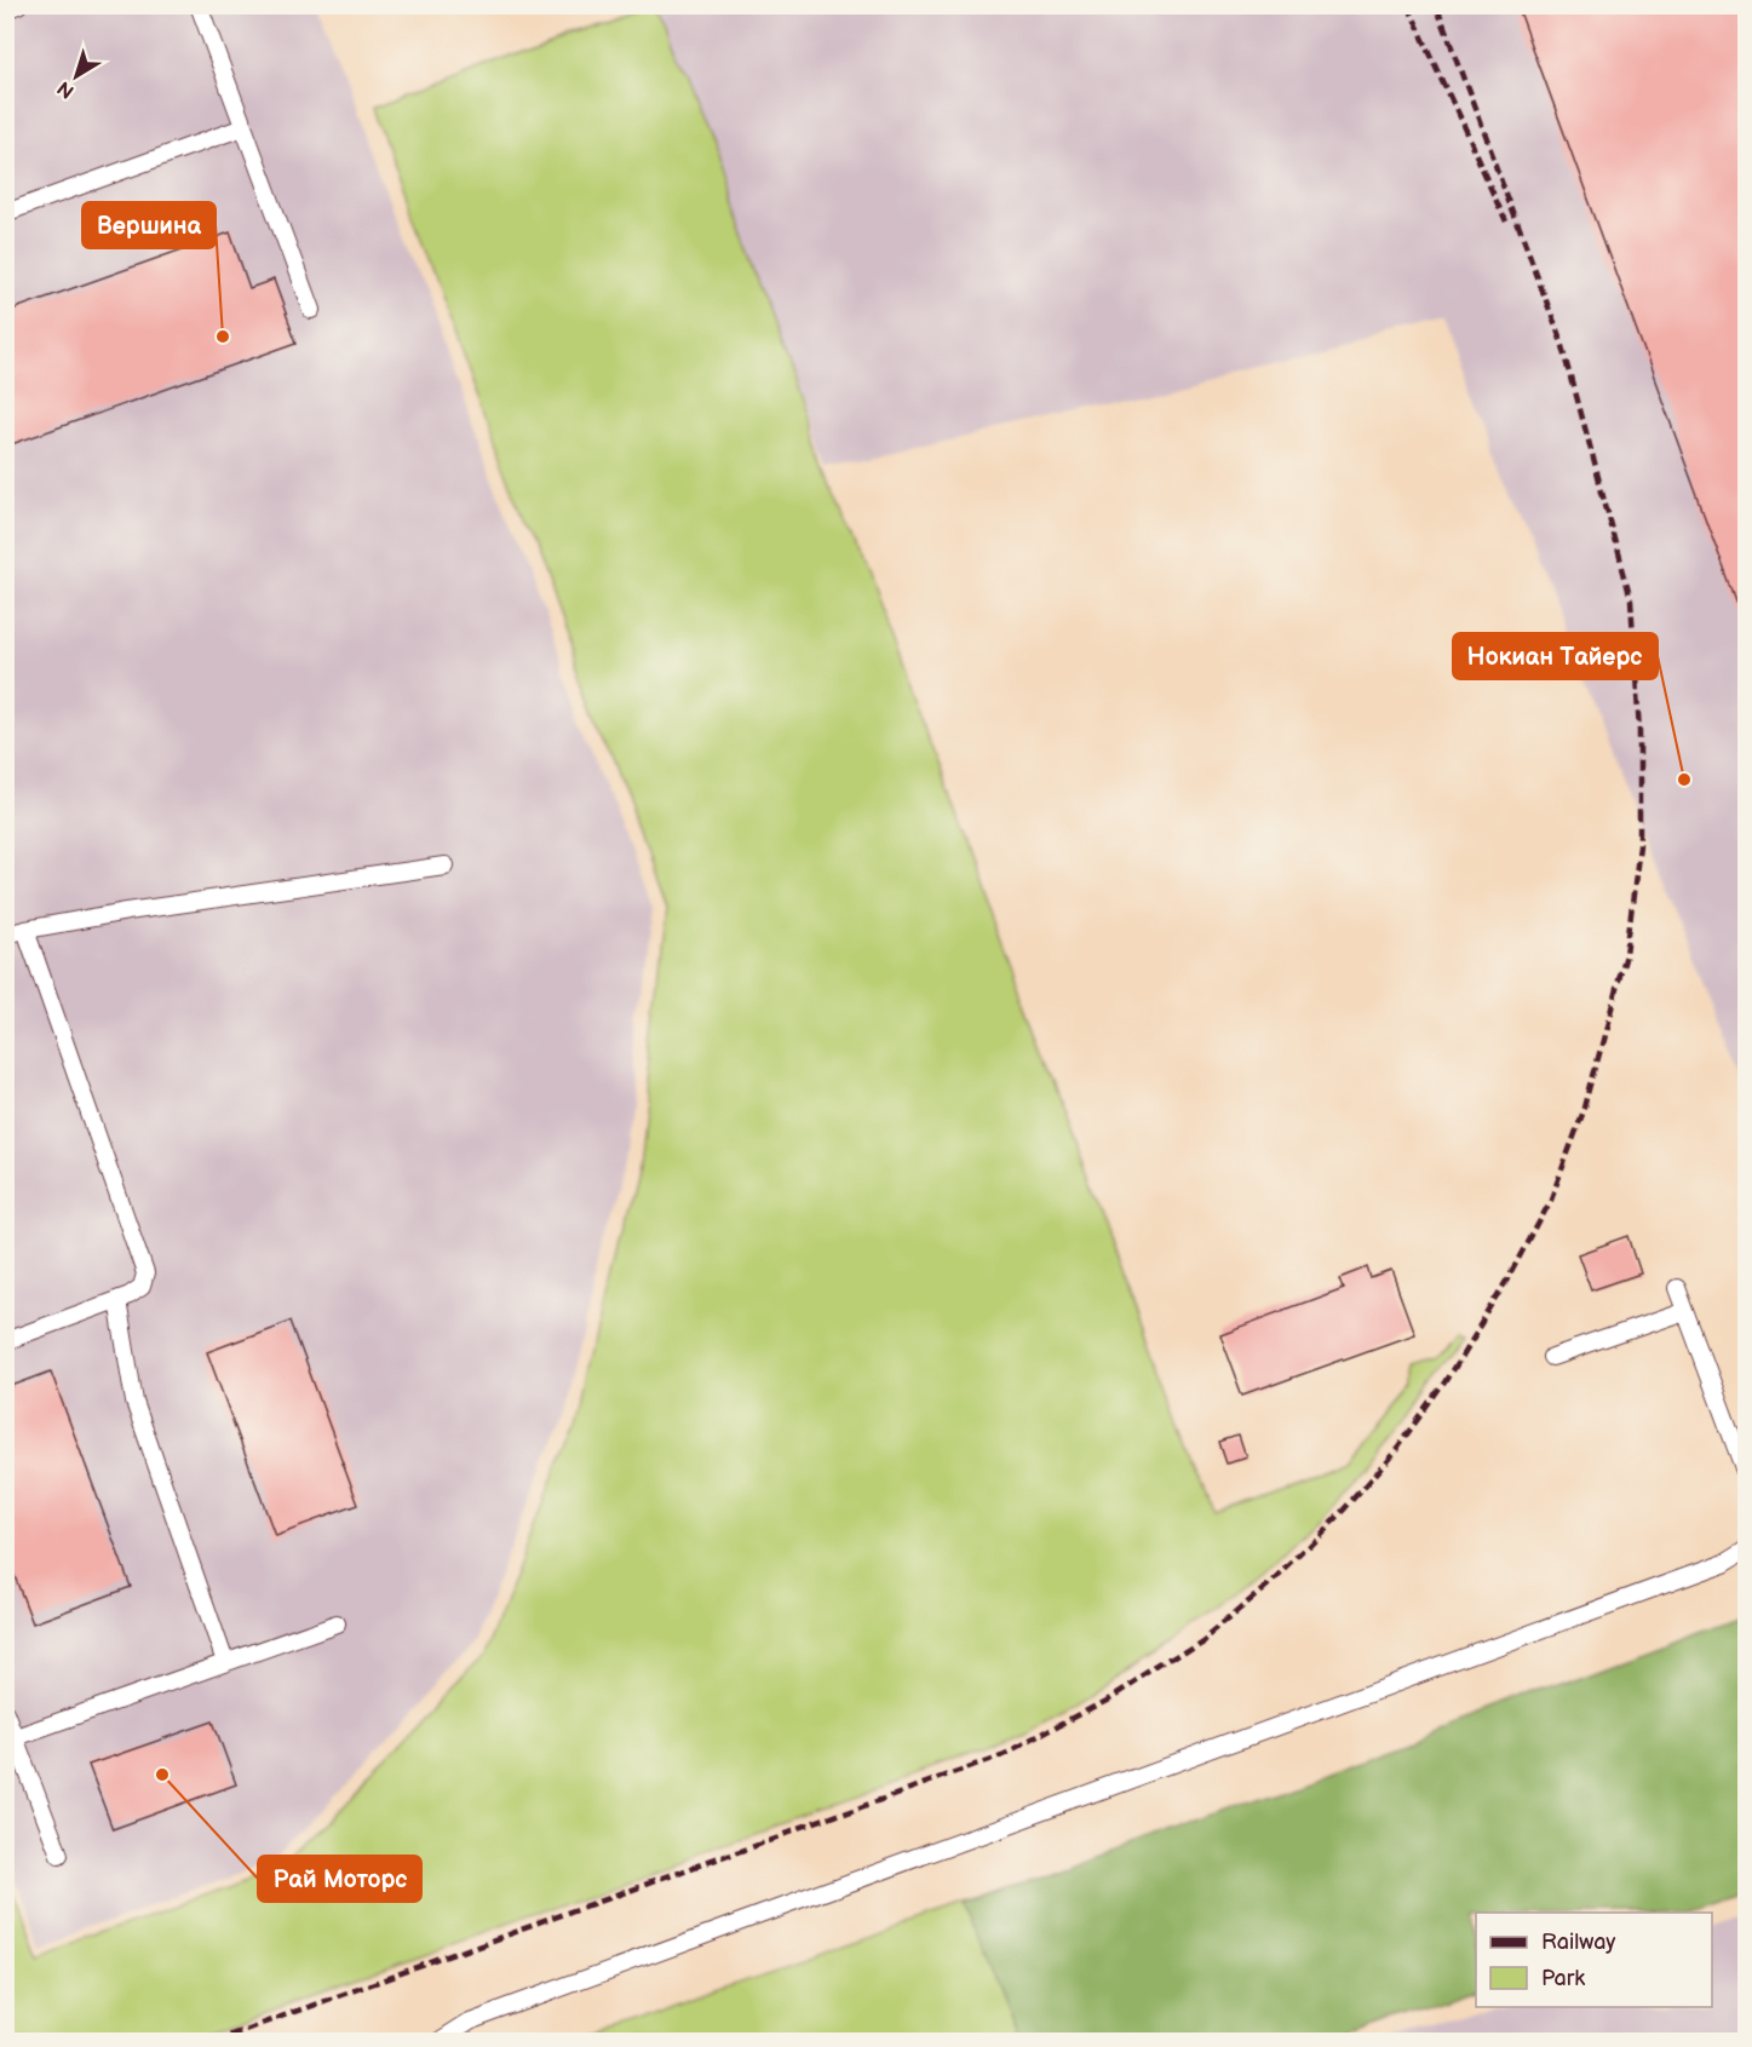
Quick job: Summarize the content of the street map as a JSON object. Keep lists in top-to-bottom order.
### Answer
{
  "places": ["Вершина", "Нокиан Тайерс", "Рай Моторс"],
  "legend": ["Railway", "Park"],
  "north": "bottom left"
}
